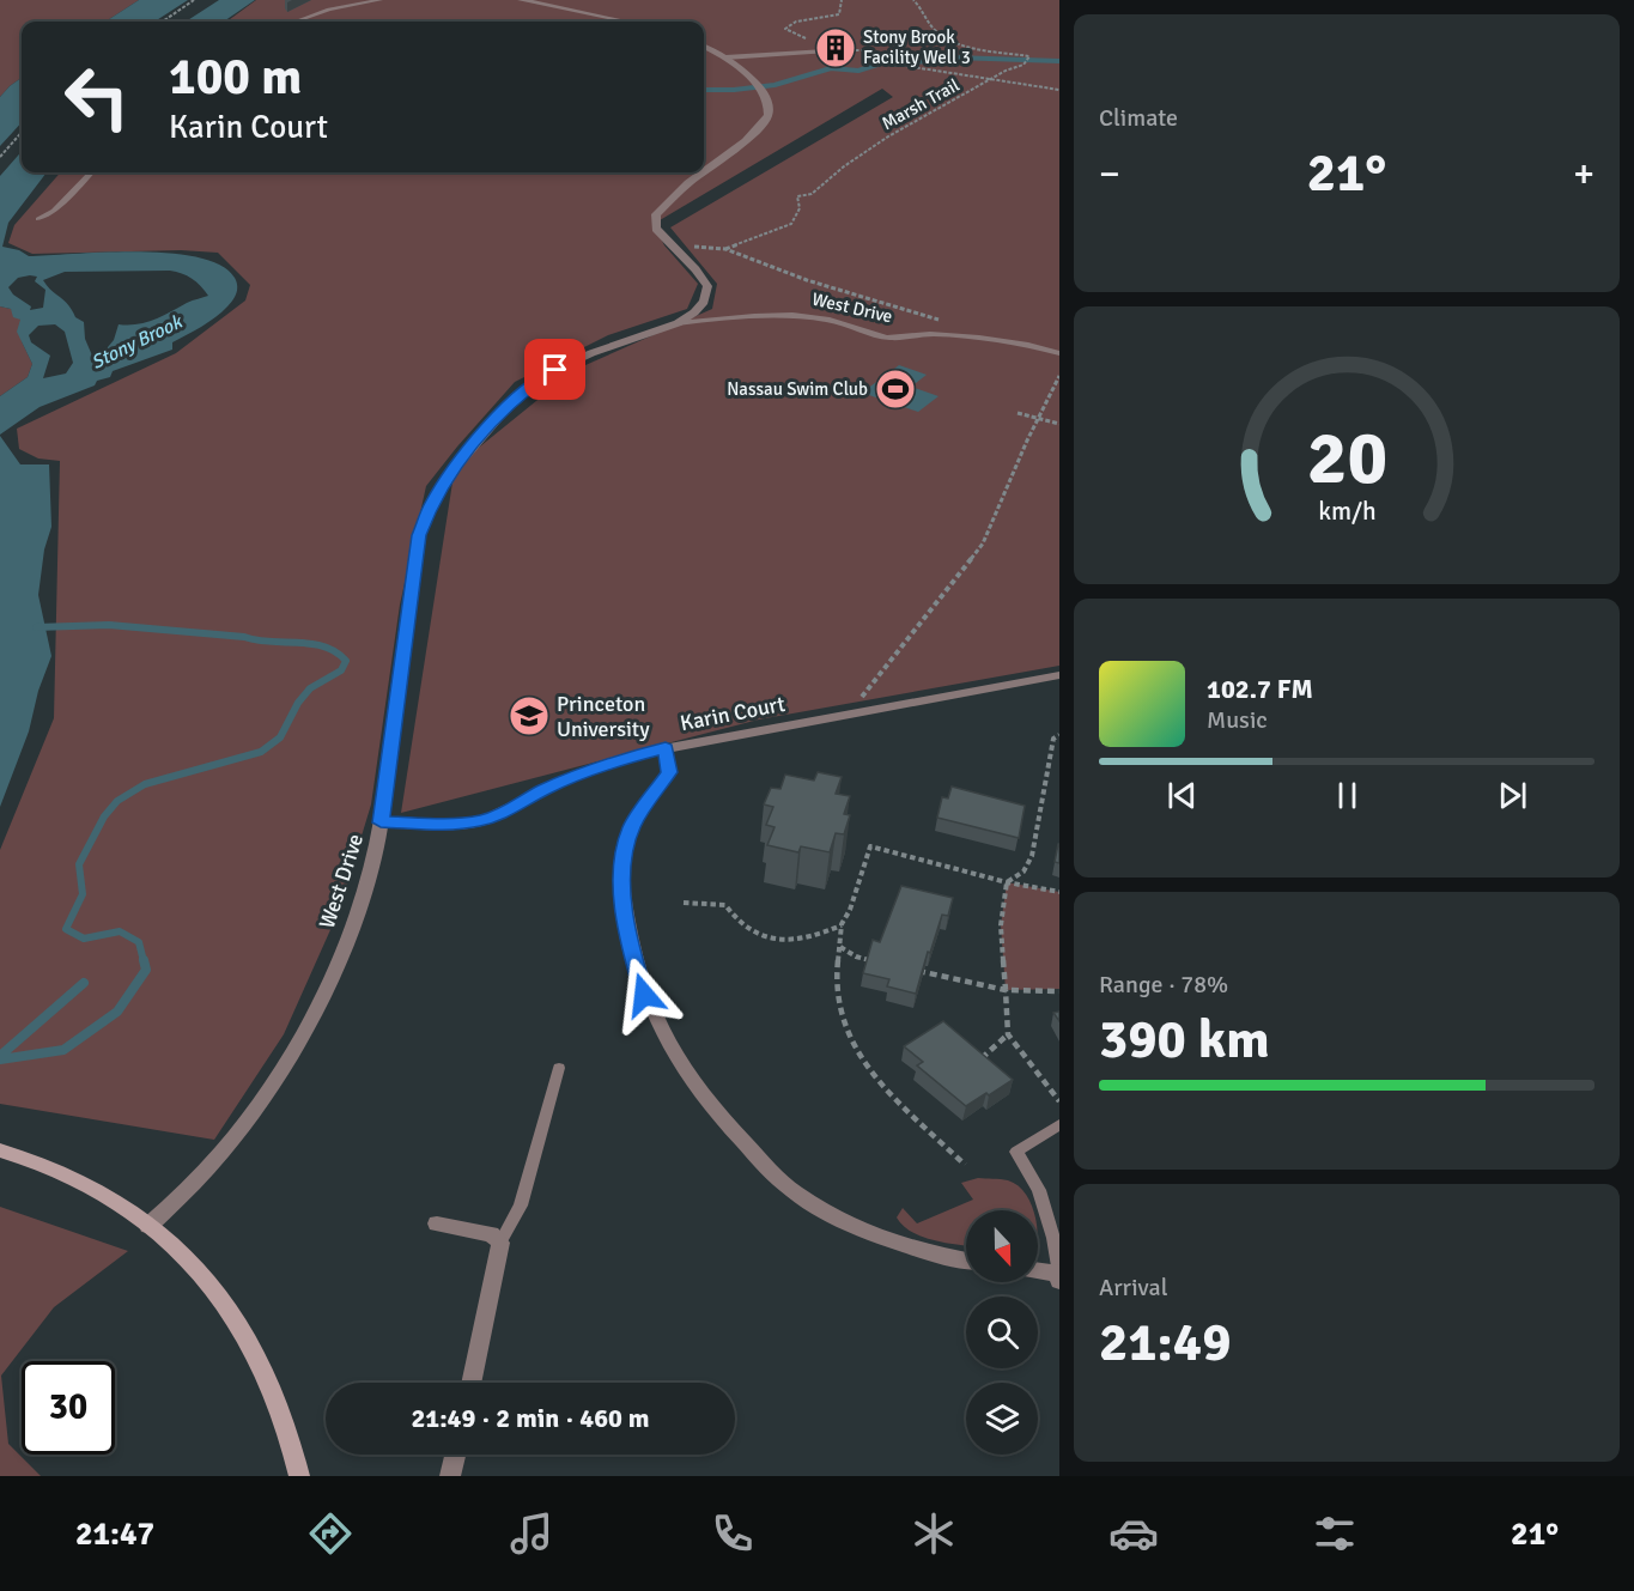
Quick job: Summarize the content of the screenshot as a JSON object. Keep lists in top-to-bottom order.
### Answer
{
  "streets": {
    "street": ["West Drive", "Karin Court"],
    "path": ["Marsh Trail"]
  },
  "crossings": [
    ["West Drive", "Karin Court"]
  ],
  "water": ["Stony Brook"],
  "places": {
    "building": ["Stony Brook Facility Well 3"],
    "sports": ["Nassau Swim Club"],
    "school or university": ["Princeton University"]
  },
  "north": "bottom",
  "page": {
    "tile": [
      "Climate",
      ["Range · 78%", "390 km"],
      ["Arrival", "21:49"]
    ],
    "turn": ["100 m", "Karin Court"],
    "heat": ["−", "21°", "+"],
    "song": ["102.7 FM", "Music"],
    "limit": "30",
    "trip": "21:49 · 2 min · 460 m",
    "tabs": ["21:47", "21°"],
    "gauge": ["20", "km/h"]
  }
}
